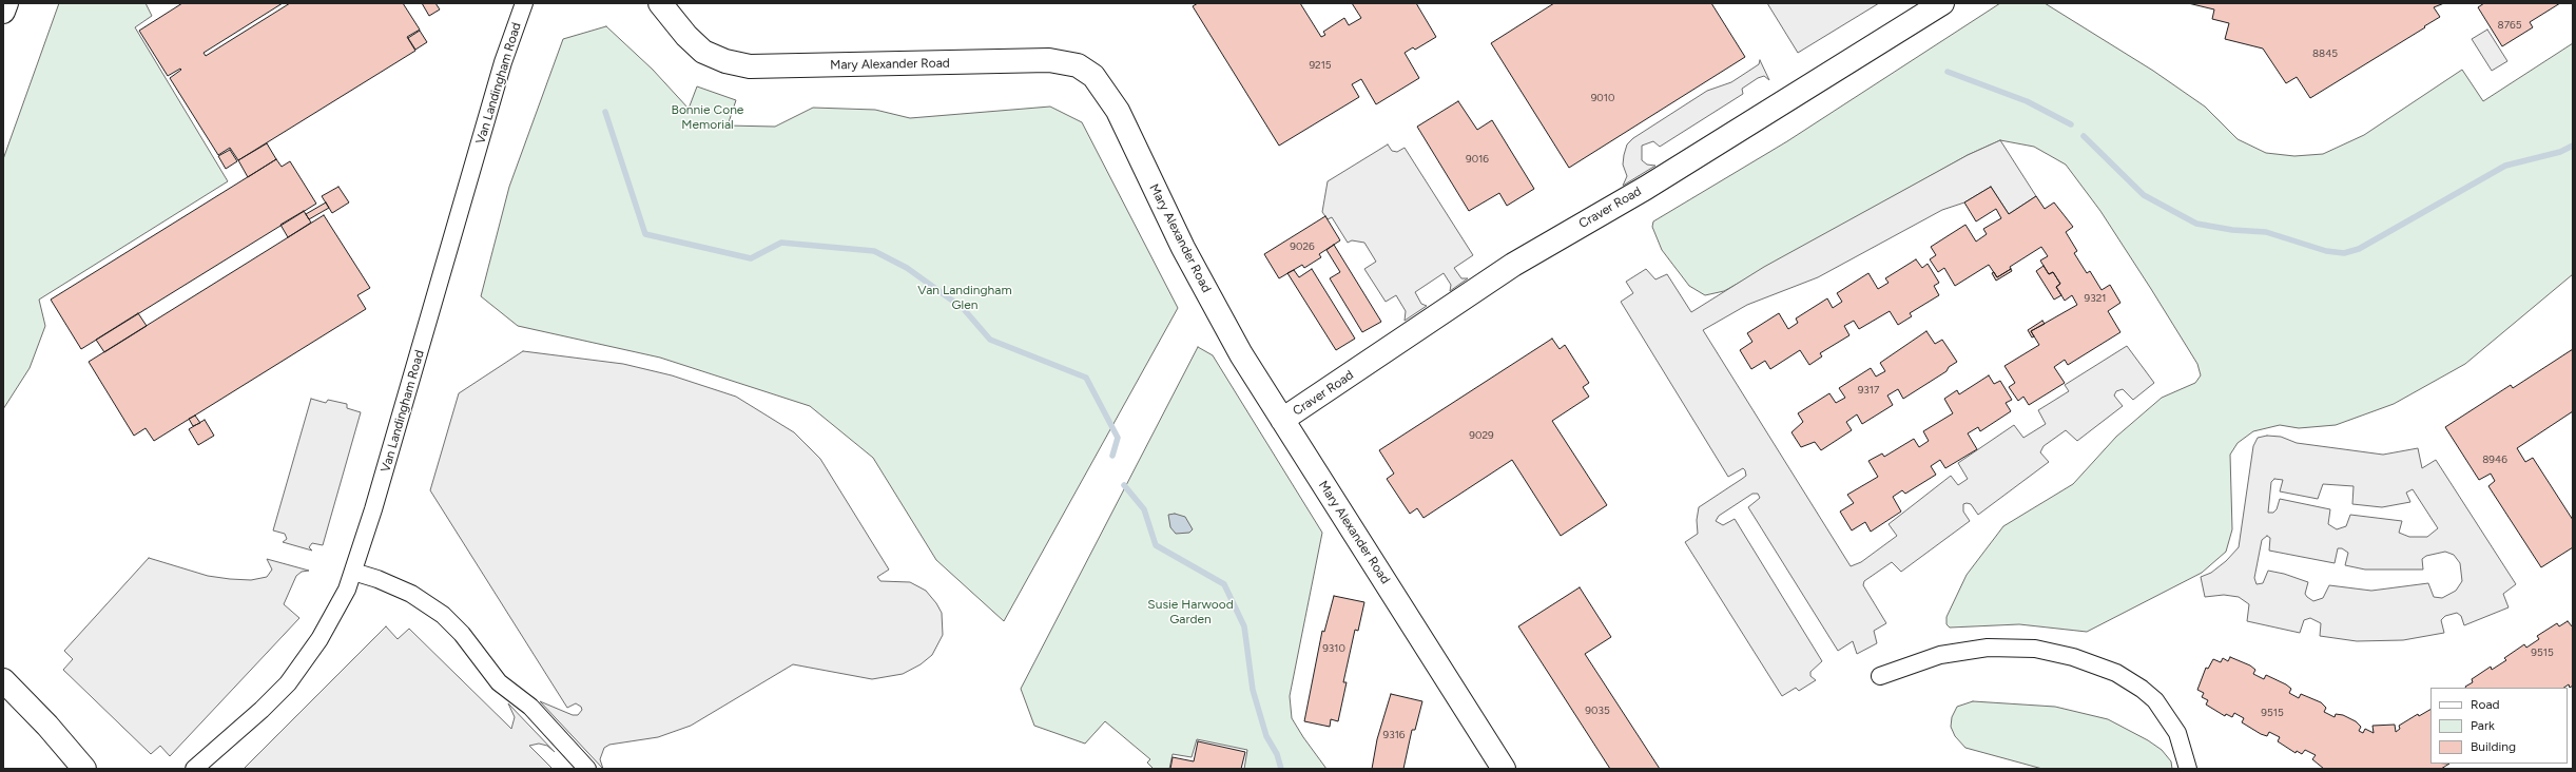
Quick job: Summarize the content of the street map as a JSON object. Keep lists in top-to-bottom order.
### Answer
{
  "streets": {
    "street": ["Mary Alexander Road", "Van Landingham Road", "Craver Road"]
  },
  "crossings": [
    ["Mary Alexander Road", "Craver Road"]
  ],
  "parks": ["Bonnie Cone Memorial", "Van Landingham Glen", "Susie Harwood Garden"],
  "house_numbers": [
    "8765",
    "8845",
    "9215",
    "9010",
    "9016",
    "9026",
    "9321",
    "9317",
    "9029",
    "8946",
    "9310",
    "9515",
    "9035",
    "9515",
    "9316"
  ],
  "legend": ["Road", "Park", "Building"]
}
